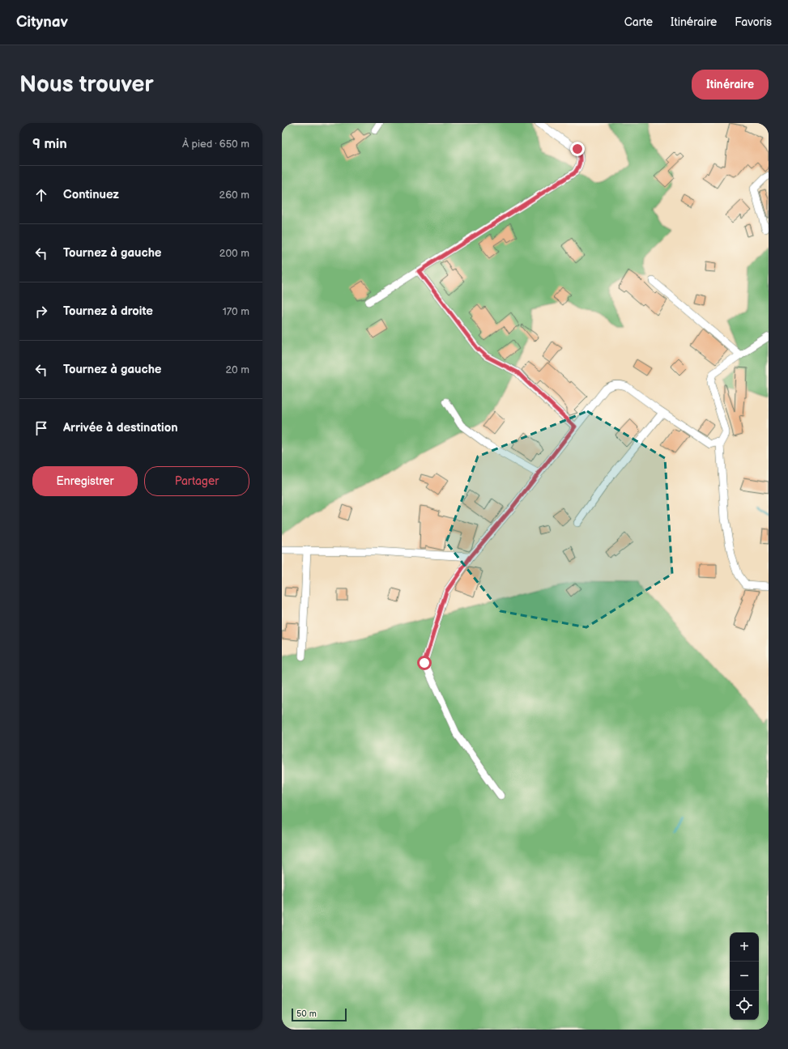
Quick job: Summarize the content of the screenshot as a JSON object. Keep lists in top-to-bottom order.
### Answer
{
  "scale_bar": "50 m",
  "page": {
    "header": "Citynav",
    "nav": ["Carte", "Itinéraire", "Favoris"],
    "buttons": [
      "Itinéraire",
      ["Enregistrer", "Partager"]
    ],
    "title": "Nous trouver",
    "heading": ["9 min", "À pied · 650 m"],
    "list": [
      ["Continuez", "260 m"],
      ["Tournez à gauche", "200 m"],
      ["Tournez à droite", "170 m"],
      ["Tournez à gauche", "20 m"],
      "Arrivée à destination"
    ],
    "map_buttons": ["+", "−"],
    "scale": "50 m"
  }
}
